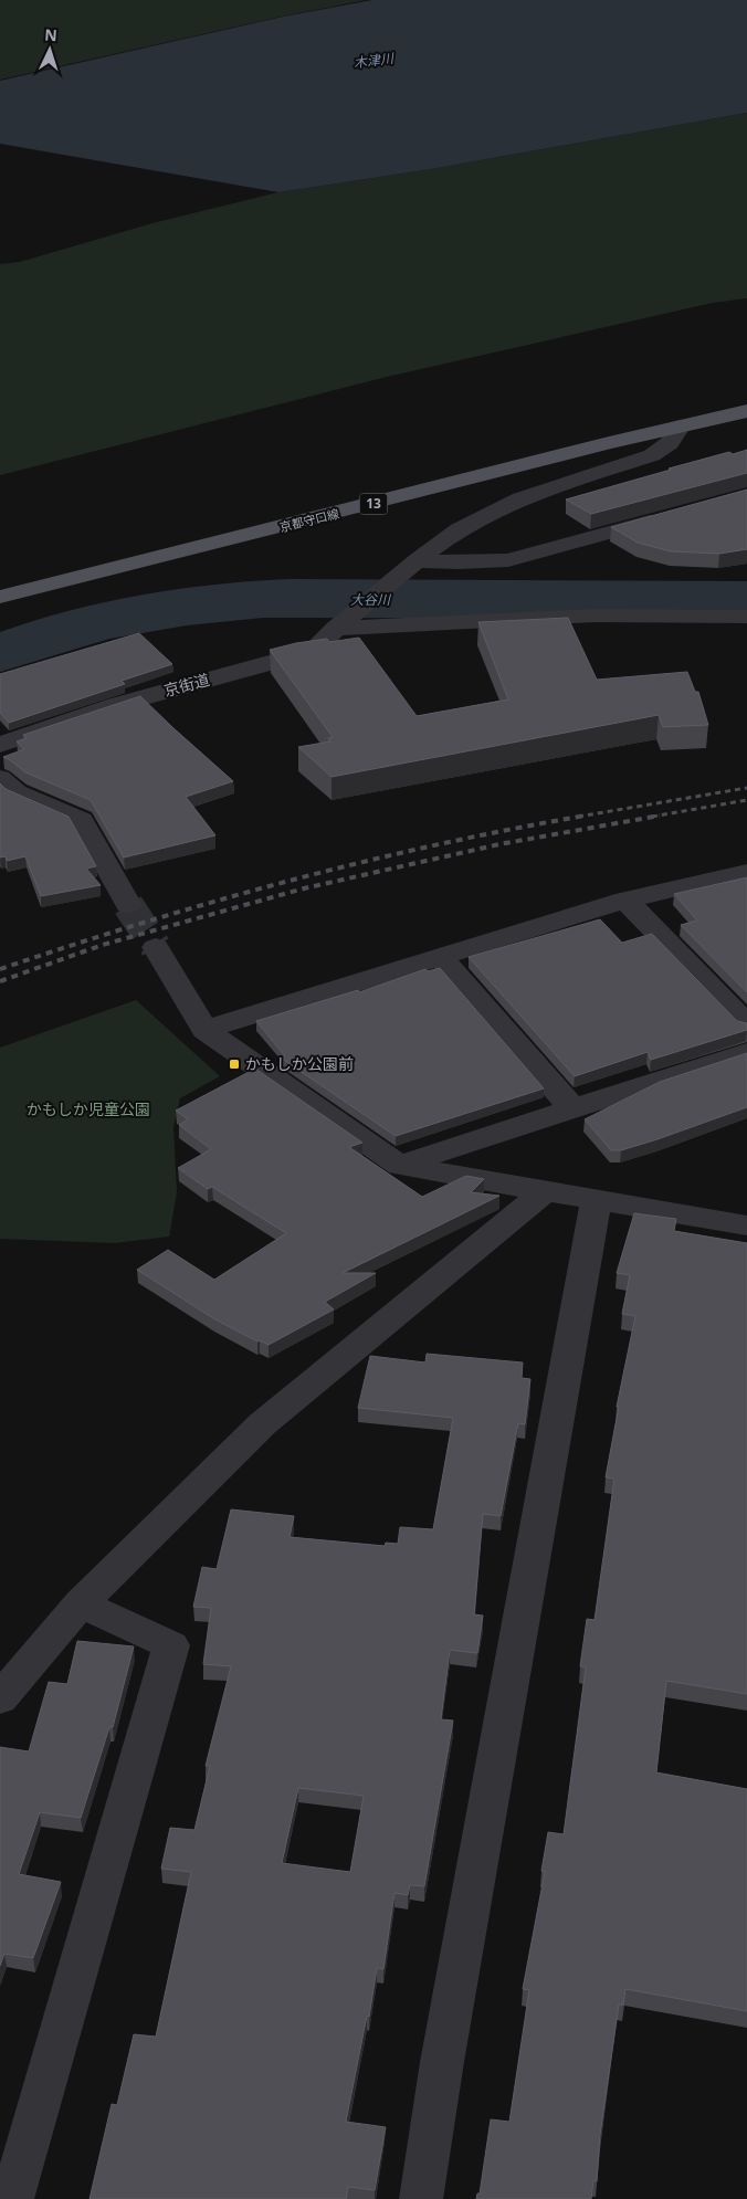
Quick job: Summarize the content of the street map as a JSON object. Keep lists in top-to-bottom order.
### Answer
{
  "streets": {
    "main road": ["13", "京都守口線"],
    "street": ["京街道"]
  },
  "water": ["木津川", "大谷川"],
  "parks": ["かもしか児童公園"],
  "places": {
    "transit": ["かもしか公園前"]
  },
  "north": "top"
}
